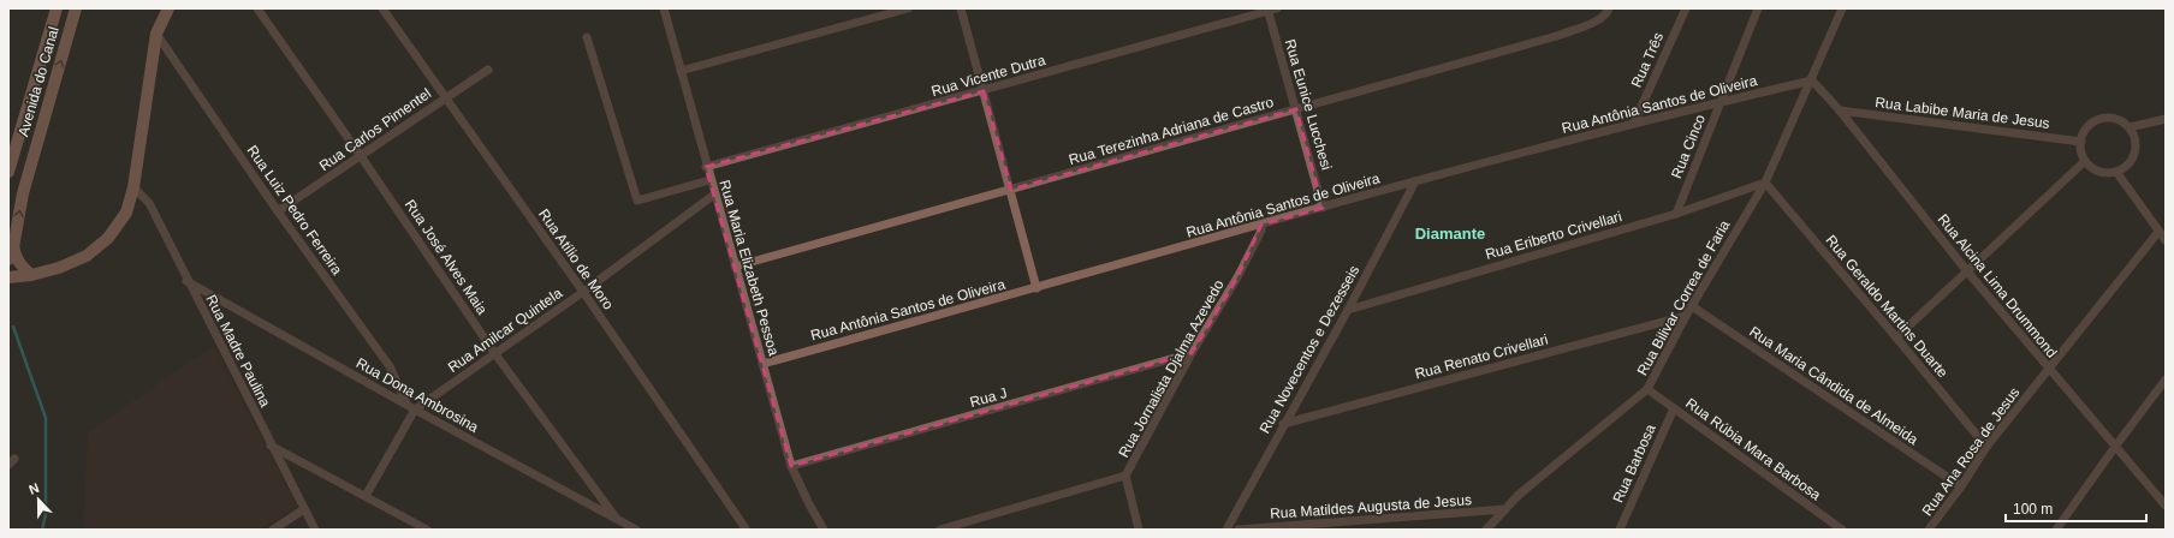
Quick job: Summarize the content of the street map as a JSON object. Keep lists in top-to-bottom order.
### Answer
{
  "streets": {
    "main road": ["Avenida do Canal"],
    "street": [
      "Rua Três",
      "Rua Vicente Dutra",
      "Rua Eunice Lucchesi",
      "Rua Antônia Santos de Oliveira",
      "Rua Labibe Maria de Jesus",
      "Rua Carlos Pimentel",
      "Rua Terezinha Adriana de Castro",
      "Rua Cinco",
      "Rua Luiz Pedro Ferreira",
      "Rua Eriberto Crivellari",
      "Rua José Alves Maia",
      "Rua Atílio de Moro",
      "Rua Maria Elizabeth Pessoa",
      "Rua Alcina Lima Drummond",
      "Rua Bilivar Correa de Faria",
      "Rua Geraldo Martins Duarte",
      "Rua Amilcar Quintela",
      "Rua Novecentos e Dezesseis",
      "Rua Madre Paulina",
      "Rua Renato Crivellari",
      "Rua Jornalista Djalma Azevedo",
      "Rua Maria Cândida de Almeida",
      "Rua Dona Ambrosina",
      "Rua J",
      "Rua Rúbia Mara Barbosa",
      "Rua Ana Rosa de Jesus",
      "Rua Barbosa",
      "Rua Matildes Augusta de Jesus"
    ]
  },
  "crossings": [
    ["Rua Três", "Rua Antônia Santos de Oliveira"],
    ["Rua Vicente Dutra", "Rua Eunice Lucchesi"],
    ["Rua Vicente Dutra", "Rua Maria Elizabeth Pessoa"],
    ["Rua Eunice Lucchesi", "Rua Antônia Santos de Oliveira"],
    ["Rua Eunice Lucchesi", "Rua Terezinha Adriana de Castro"],
    ["Rua Antônia Santos de Oliveira", "Rua Cinco"],
    ["Rua Antônia Santos de Oliveira", "Rua Maria Elizabeth Pessoa"],
    ["Rua Antônia Santos de Oliveira", "Rua Alcina Lima Drummond"],
    ["Rua Antônia Santos de Oliveira", "Rua Bilivar Correa de Faria"],
    ["Rua Antônia Santos de Oliveira", "Rua Novecentos e Dezesseis"],
    ["Rua Antônia Santos de Oliveira", "Rua Jornalista Djalma Azevedo"],
    ["Rua Labibe Maria de Jesus", "Rua Alcina Lima Drummond"],
    ["Rua Carlos Pimentel", "Rua Luiz Pedro Ferreira"],
    ["Rua Carlos Pimentel", "Rua José Alves Maia"],
    ["Rua Carlos Pimentel", "Rua Atílio de Moro"],
    ["Rua Terezinha Adriana de Castro", "Rua Maria Elizabeth Pessoa"],
    ["Rua Cinco", "Rua Eriberto Crivellari"],
    ["Rua Luiz Pedro Ferreira", "Rua Dona Ambrosina"],
    ["Rua Eriberto Crivellari", "Rua Bilivar Correa de Faria"],
    ["Rua Eriberto Crivellari", "Rua Geraldo Martins Duarte"],
    ["Rua Eriberto Crivellari", "Rua Novecentos e Dezesseis"],
    ["Rua José Alves Maia", "Rua Amilcar Quintela"],
    ["Rua José Alves Maia", "Rua Dona Ambrosina"],
    ["Rua Atílio de Moro", "Rua Amilcar Quintela"],
    ["Rua Maria Elizabeth Pessoa", "Rua Amilcar Quintela"],
    ["Rua Maria Elizabeth Pessoa", "Rua J"],
    ["Rua Alcina Lima Drummond", "Rua Bilivar Correa de Faria"],
    ["Rua Alcina Lima Drummond", "Rua Ana Rosa de Jesus"],
    ["Rua Bilivar Correa de Faria", "Rua Geraldo Martins Duarte"],
    ["Rua Bilivar Correa de Faria", "Rua Renato Crivellari"],
    ["Rua Bilivar Correa de Faria", "Rua Maria Cândida de Almeida"],
    ["Rua Bilivar Correa de Faria", "Rua Rúbia Mara Barbosa"],
    ["Rua Bilivar Correa de Faria", "Rua Matildes Augusta de Jesus"],
    ["Rua Geraldo Martins Duarte", "Rua Ana Rosa de Jesus"],
    ["Rua Amilcar Quintela", "Rua Dona Ambrosina"],
    ["Rua Novecentos e Dezesseis", "Rua Renato Crivellari"],
    ["Rua Madre Paulina", "Rua Dona Ambrosina"],
    ["Rua Jornalista Djalma Azevedo", "Rua J"],
    ["Rua Maria Cândida de Almeida", "Rua Ana Rosa de Jesus"],
    ["Rua Rúbia Mara Barbosa", "Rua Barbosa"]
  ],
  "districts": ["Diamante"],
  "scale_bar": "100 m",
  "north": "top"
}
